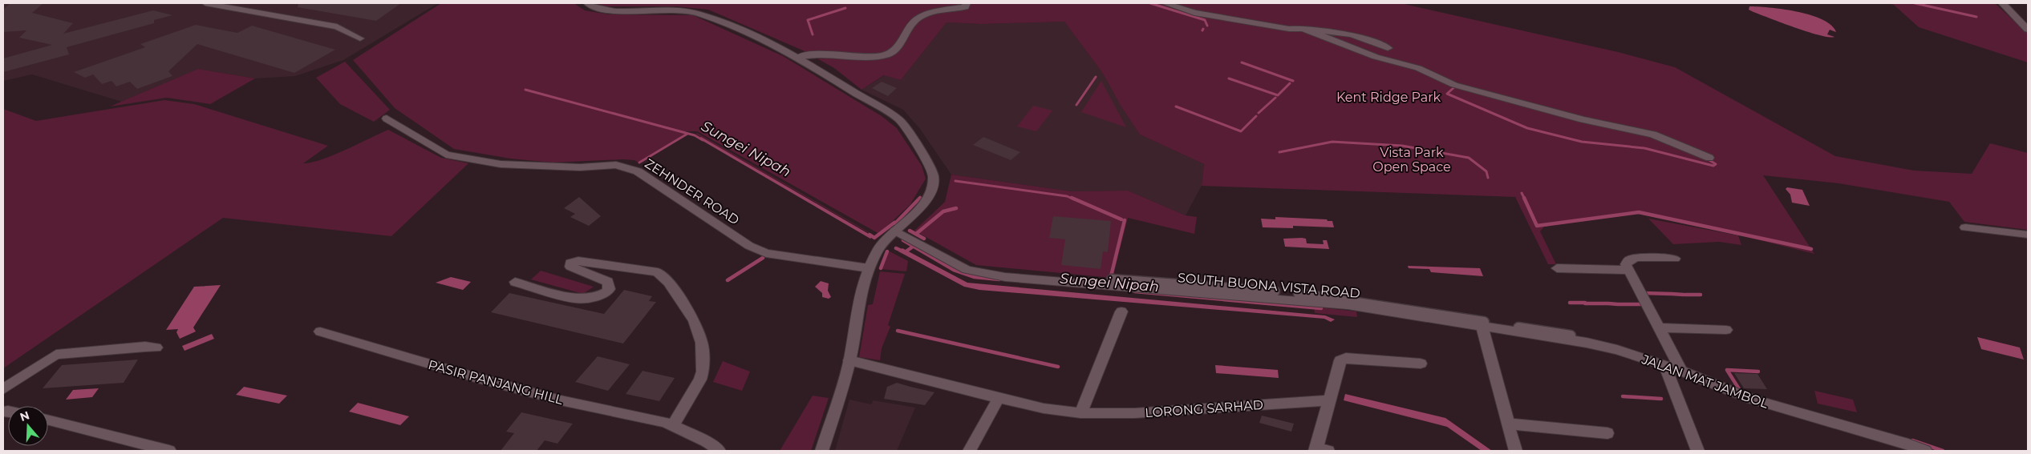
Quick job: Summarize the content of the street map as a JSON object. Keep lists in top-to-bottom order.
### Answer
{
  "streets": {
    "street": [
      "ZEHNDER ROAD",
      "SOUTH BUONA VISTA ROAD",
      "JALAN MAT JAMBOL",
      "PASIR PANJANG HILL",
      "LORONG SARHAD"
    ]
  },
  "crossings": [
    ["SOUTH BUONA VISTA ROAD", "JALAN MAT JAMBOL"]
  ],
  "water": ["Sungei Nipah"],
  "parks": ["Kent Ridge Park", "Vista Park Open Space"],
  "north": "top"
}
